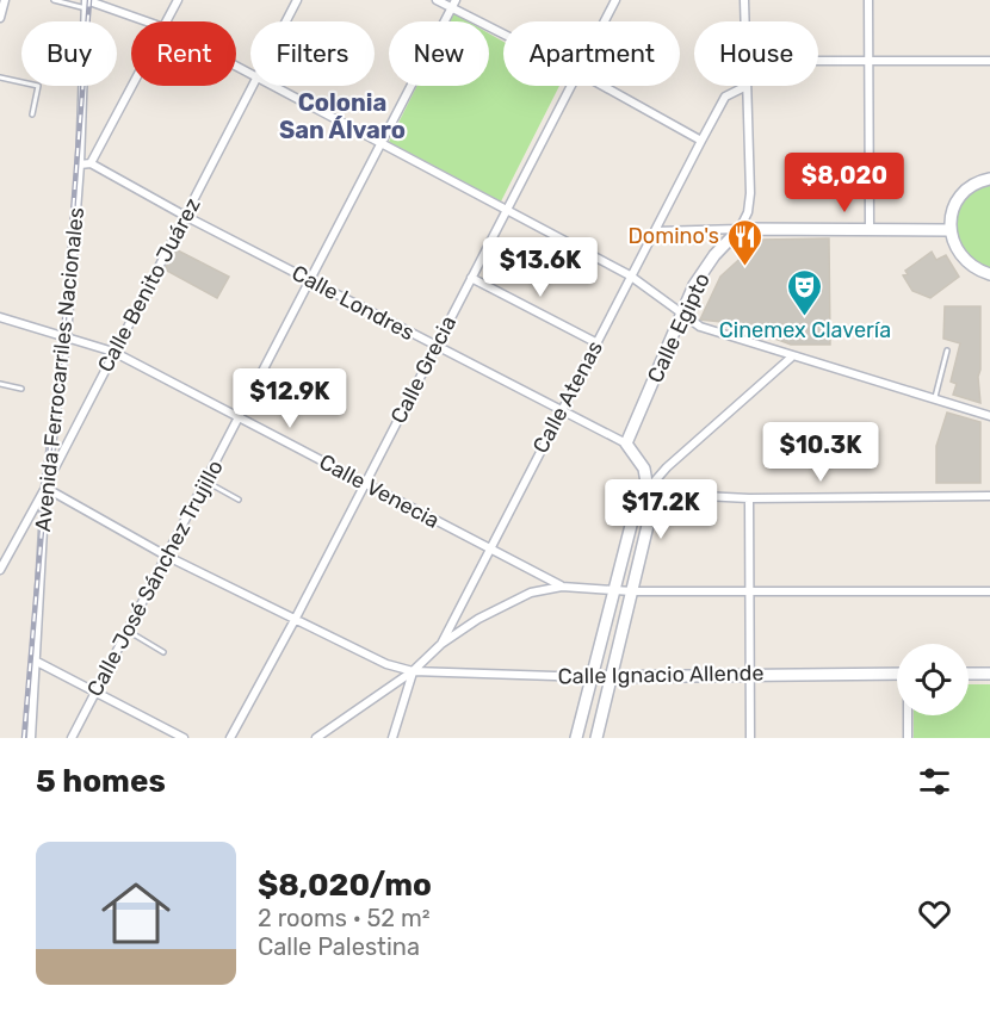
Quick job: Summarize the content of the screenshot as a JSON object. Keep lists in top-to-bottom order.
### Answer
{
  "streets": {
    "street": [
      "Calle Benito Juárez",
      "Calle Londres",
      "Calle Egipto",
      "Avenida Ferrocarriles Nacionales",
      "Calle Grecia",
      "Calle Atenas",
      "Calle Venecia",
      "Calle José Sánchez Trujillo",
      "Calle Ignacio Allende"
    ]
  },
  "crossings": [
    ["Calle Benito Juárez", "Calle Londres"],
    ["Calle Benito Juárez", "Avenida Ferrocarriles Nacionales"],
    ["Calle Benito Juárez", "Calle Venecia"],
    ["Calle Benito Juárez", "Calle Ignacio Allende"],
    ["Calle Londres", "Calle Egipto"],
    ["Calle Londres", "Calle Grecia"],
    ["Calle Londres", "Calle Atenas"],
    ["Calle Londres", "Calle José Sánchez Trujillo"],
    ["Calle Egipto", "Calle Atenas"],
    ["Avenida Ferrocarriles Nacionales", "Calle Venecia"],
    ["Avenida Ferrocarriles Nacionales", "Calle Ignacio Allende"],
    ["Calle Grecia", "Calle Venecia"],
    ["Calle Grecia", "Calle Ignacio Allende"],
    ["Calle Atenas", "Calle Venecia"],
    ["Calle Venecia", "Calle José Sánchez Trujillo"],
    ["Calle José Sánchez Trujillo", "Calle Ignacio Allende"]
  ],
  "districts": ["Colonia San Álvaro"],
  "places": {
    "restaurant": ["Domino's"],
    "theatre": ["Cinemex Clavería"]
  },
  "page": {
    "chip": [
      "Buy",
      "Rent",
      "Filters",
      "New",
      "Apartment",
      "House"
    ],
    "price": [
      "$8,020",
      "$13.6K",
      "$12.9K",
      "$10.3K",
      "$17.2K"
    ],
    "heading": "5 homes",
    "list": [
      {
        "name": "$8,020/mo",
        "note": "2 rooms · 52 m² · Calle Palestina"
      }
    ]
  }
}
